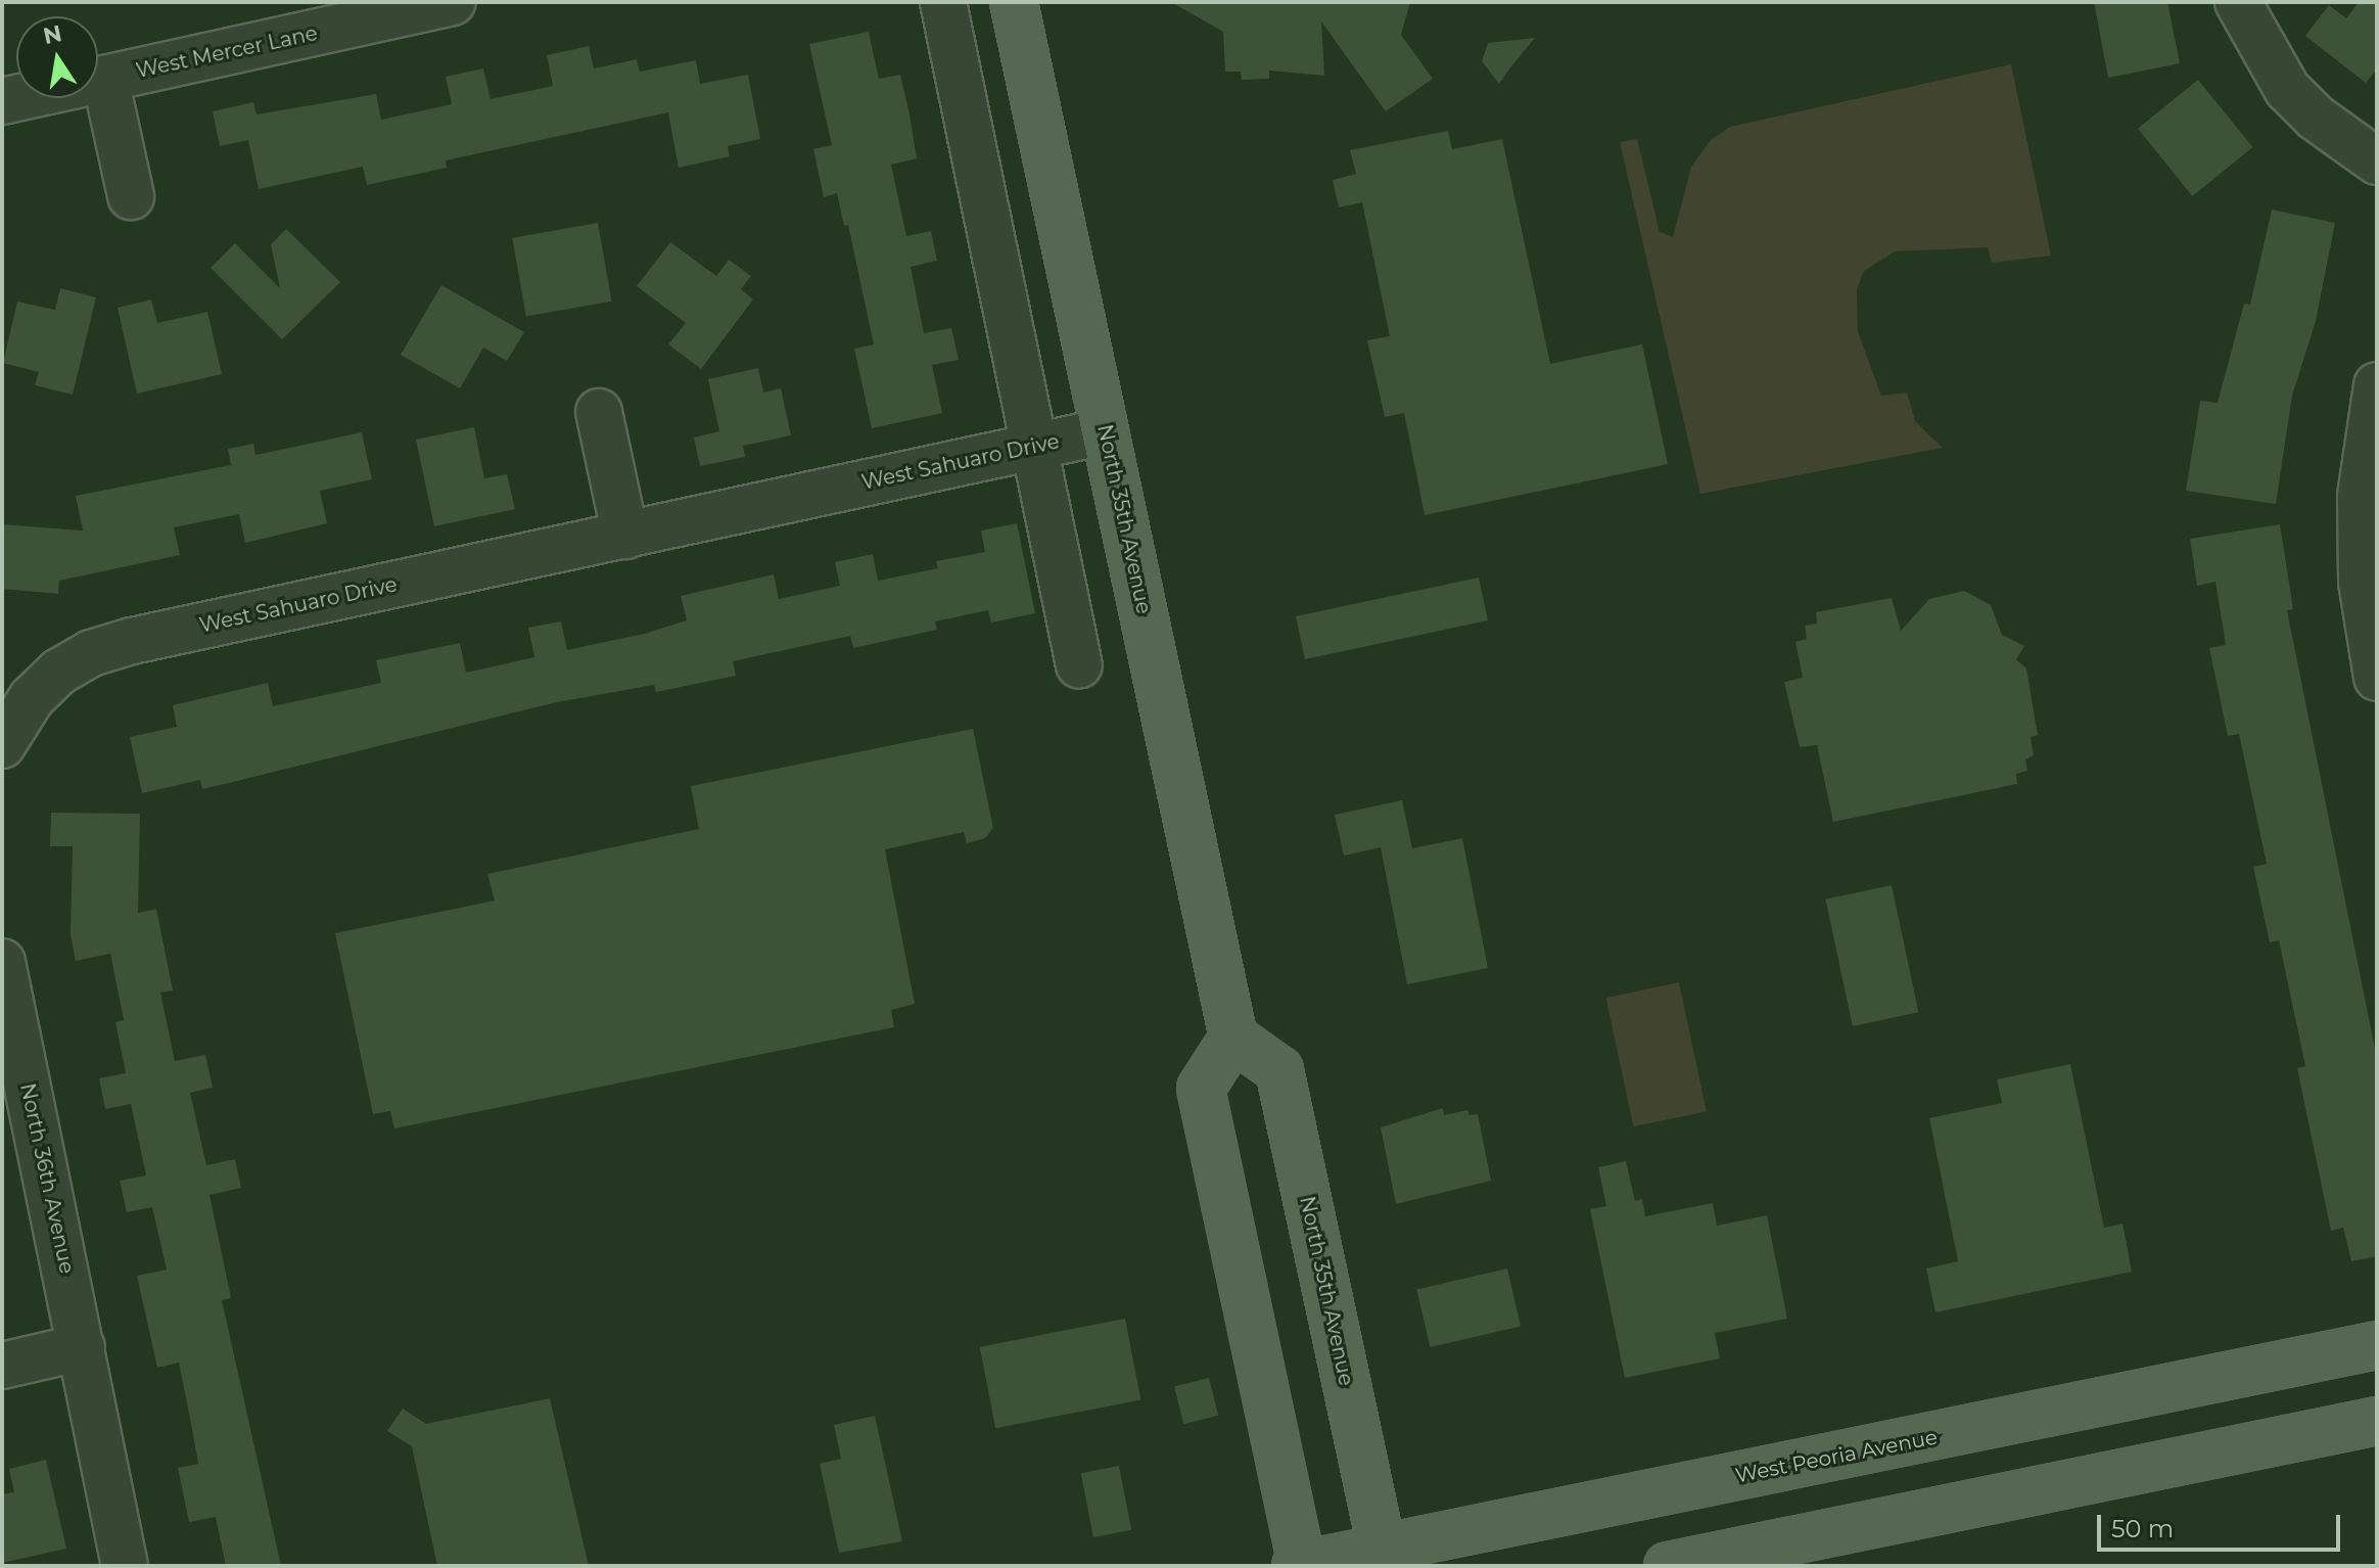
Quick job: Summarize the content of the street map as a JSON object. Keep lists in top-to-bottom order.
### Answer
{
  "streets": {
    "main road": ["North 35th Avenue", "West Peoria Avenue"],
    "street": ["West Mercer Lane", "West Sahuaro Drive", "North 36th Avenue"]
  },
  "crossings": [
    ["West Sahuaro Drive", "North 35th Avenue"],
    ["North 35th Avenue", "West Peoria Avenue"]
  ],
  "scale_bar": "50 m",
  "north": "top"
}
